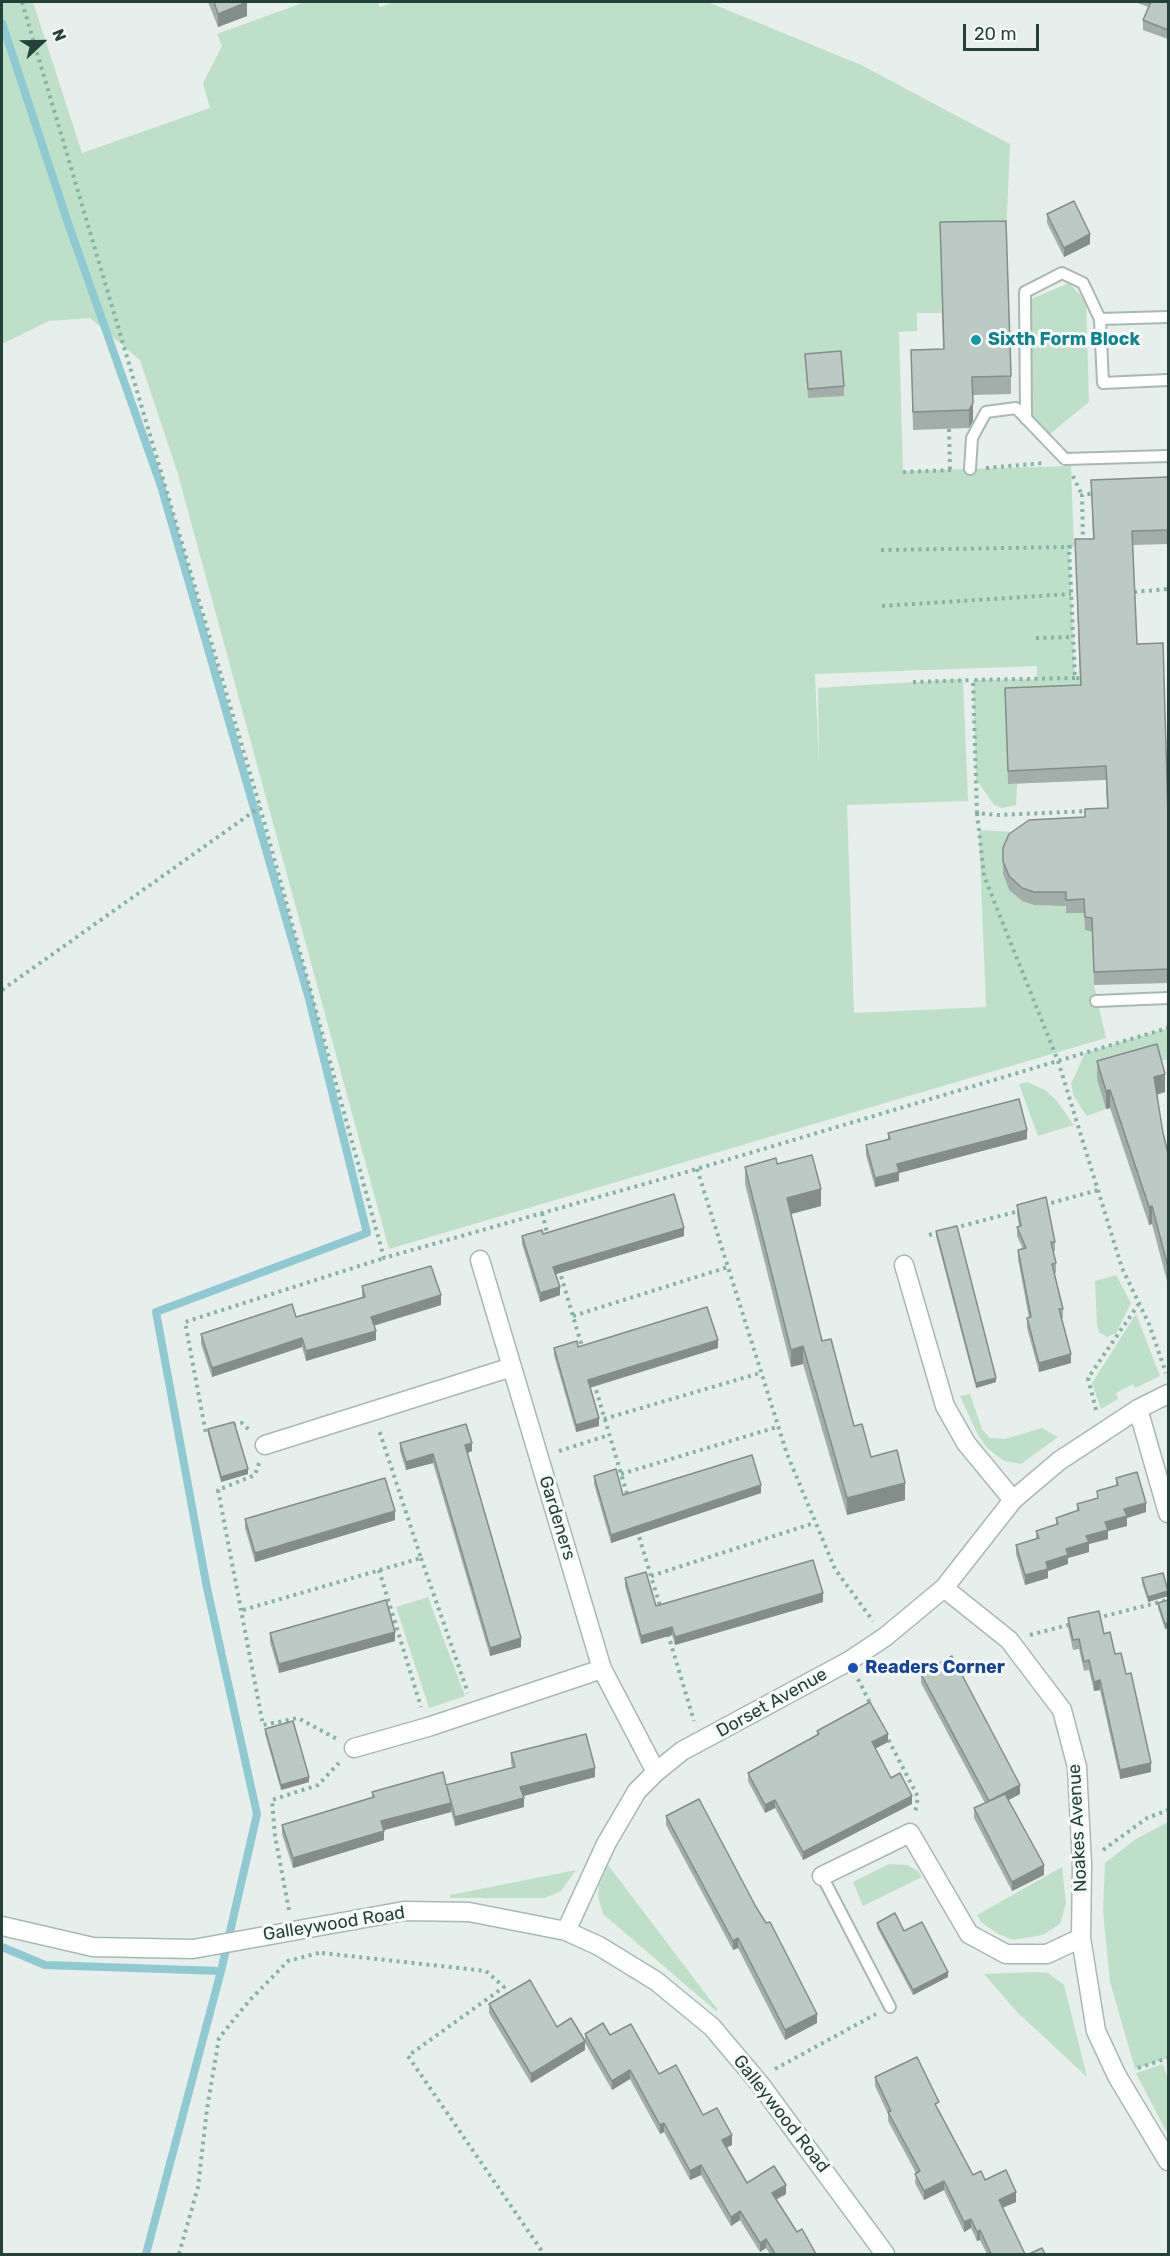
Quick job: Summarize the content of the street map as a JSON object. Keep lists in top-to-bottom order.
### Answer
{
  "streets": {
    "street": [
      "Gardeners",
      "Dorset Avenue",
      "Noakes Avenue",
      "Galleywood Road"
    ]
  },
  "crossings": [
    ["Gardeners", "Dorset Avenue"],
    ["Dorset Avenue", "Noakes Avenue"],
    ["Dorset Avenue", "Galleywood Road"]
  ],
  "places": ["Sixth Form Block", "Readers Corner"],
  "scale_bar": "20 m",
  "north": "right"
}
